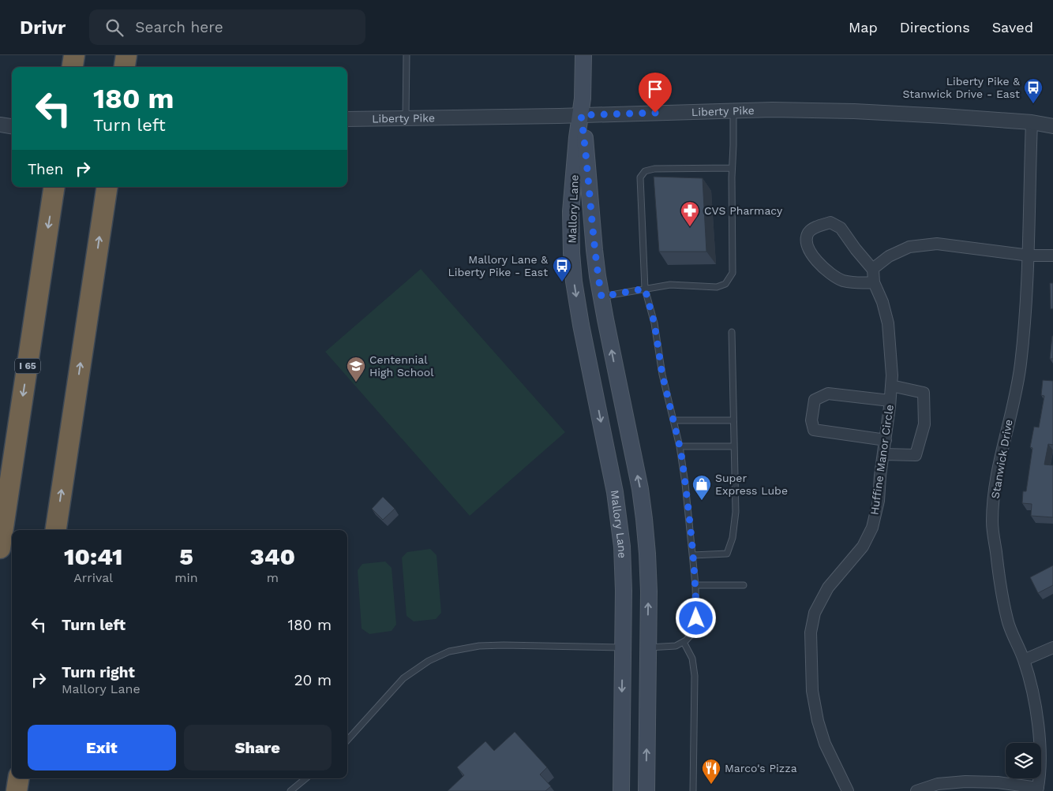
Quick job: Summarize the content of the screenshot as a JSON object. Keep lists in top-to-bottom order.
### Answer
{
  "streets": {
    "highway": ["I 65"],
    "main road": ["Mallory Lane"],
    "street": ["Liberty Pike", "Stanwick Drive", "Huffine Manor Circle"]
  },
  "crossings": [
    ["Liberty Pike", "Mallory Lane"],
    ["Liberty Pike", "Stanwick Drive"]
  ],
  "places": {
    "bus stop": ["Liberty Pike & Stanwick Drive - East", "Mallory Lane & Liberty Pike - East"],
    "pharmacy": ["CVS Pharmacy"],
    "school or university": ["Centennial High School"],
    "shop": ["Super Express Lube"],
    "restaurant": ["Marco's Pizza"]
  },
  "page": {
    "header": "Drivr",
    "search": "Search here",
    "nav": ["Map", "Directions", "Saved"],
    "turn": ["180 m", "Turn left"],
    "then": "Then",
    "eta": [
      "10:41",
      "Arrival",
      "5",
      "min",
      "340",
      "m"
    ],
    "list": [
      {
        "name": "Turn left",
        "value": "180 m"
      },
      {
        "name": "Turn right",
        "note": "Mallory Lane",
        "value": "20 m"
      }
    ],
    "buttons": ["Exit", "Share"]
  }
}
